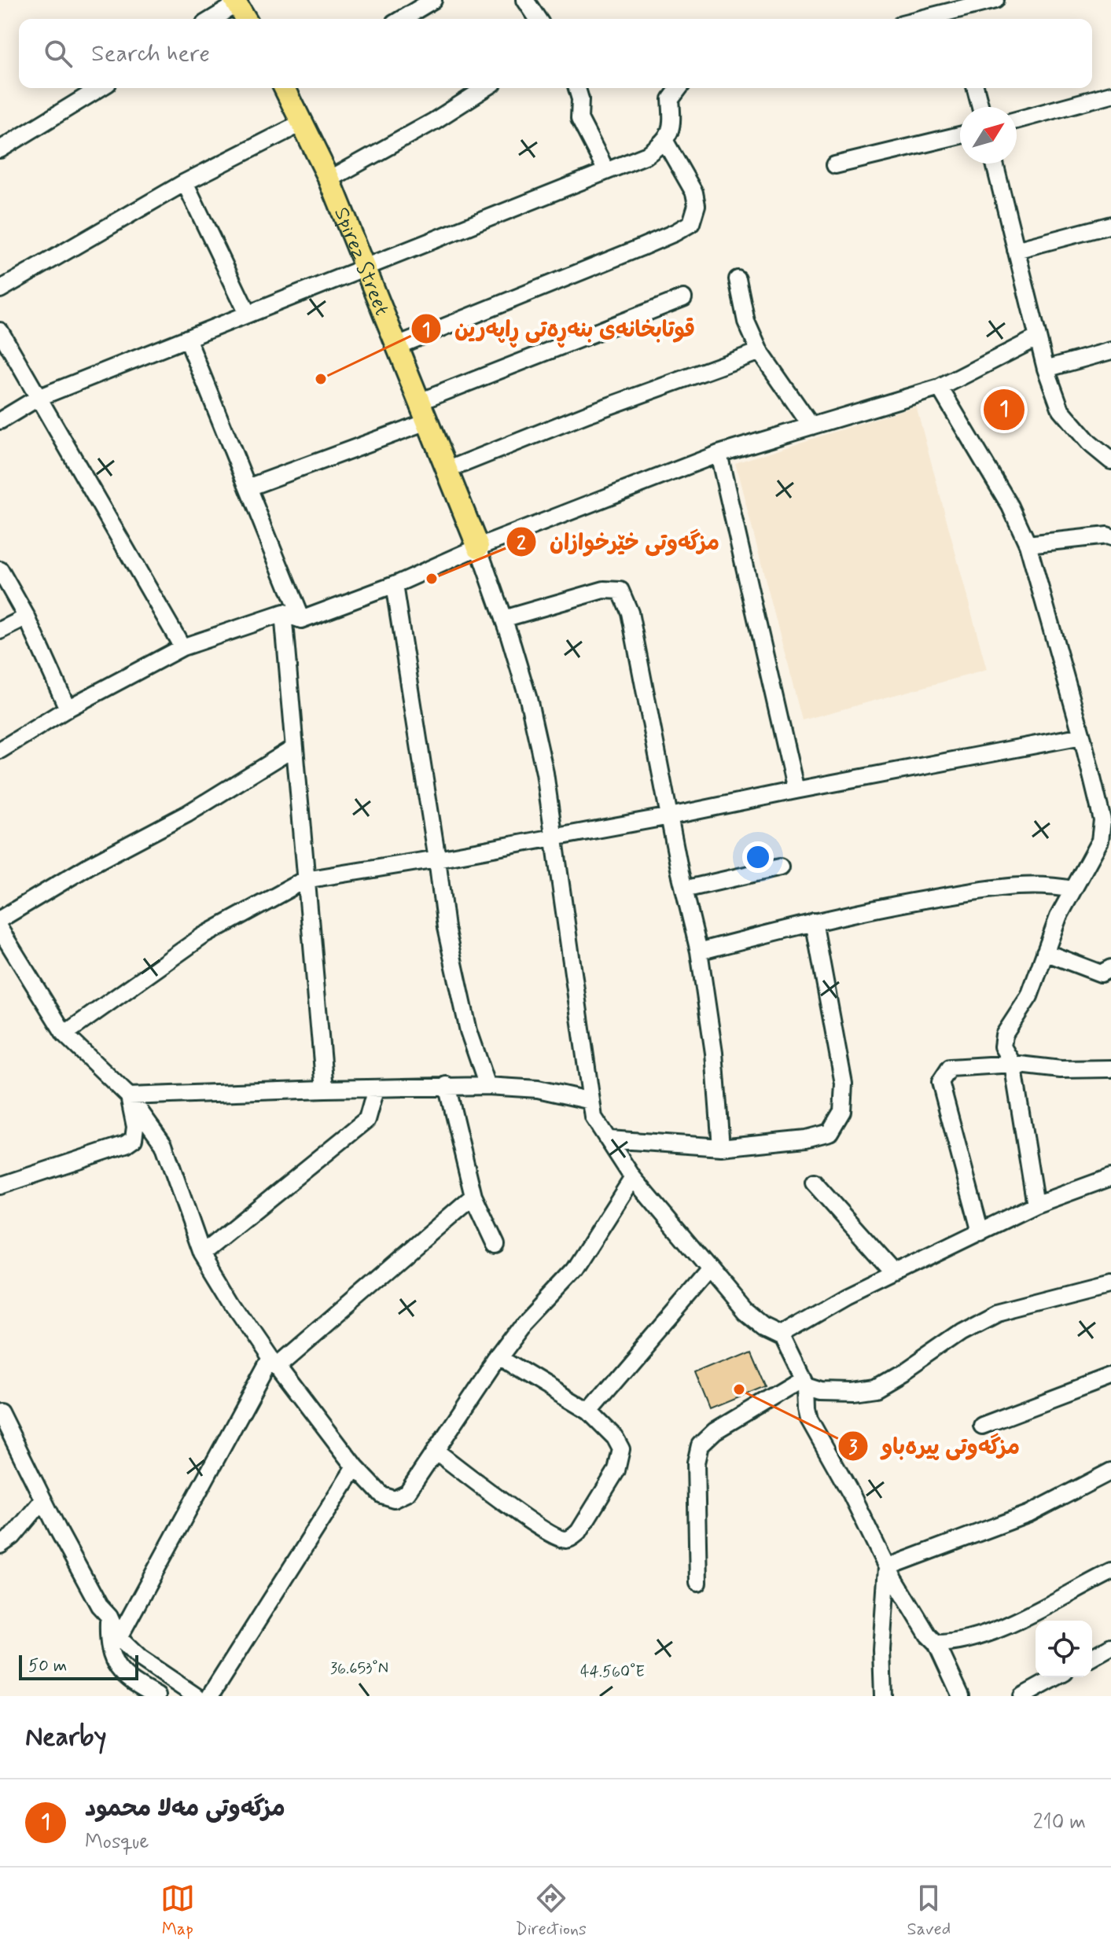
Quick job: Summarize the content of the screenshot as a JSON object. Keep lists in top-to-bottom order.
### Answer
{
  "streets": {
    "main road": ["Spirez Street"]
  },
  "places": ["قوتابخانەی بنەڕەتی ڕاپەرین", "مزگەوتی خێرخوازان", "مزگەوتی پیرەباو"],
  "scale_bar": "50 m",
  "north": "top right",
  "page": {
    "search": "Search here",
    "pins": "1",
    "scale": "50 m",
    "heading": "Nearby",
    "list": [
      {
        "mark": "1",
        "name": "مزگه‌وتی مه‌لا محمود",
        "note": "Mosque",
        "value": "210 m"
      }
    ],
    "nav": ["Map", "Directions", "Saved"]
  },
  "coordinates": ["36.653°N", "44.560°E"]
}
